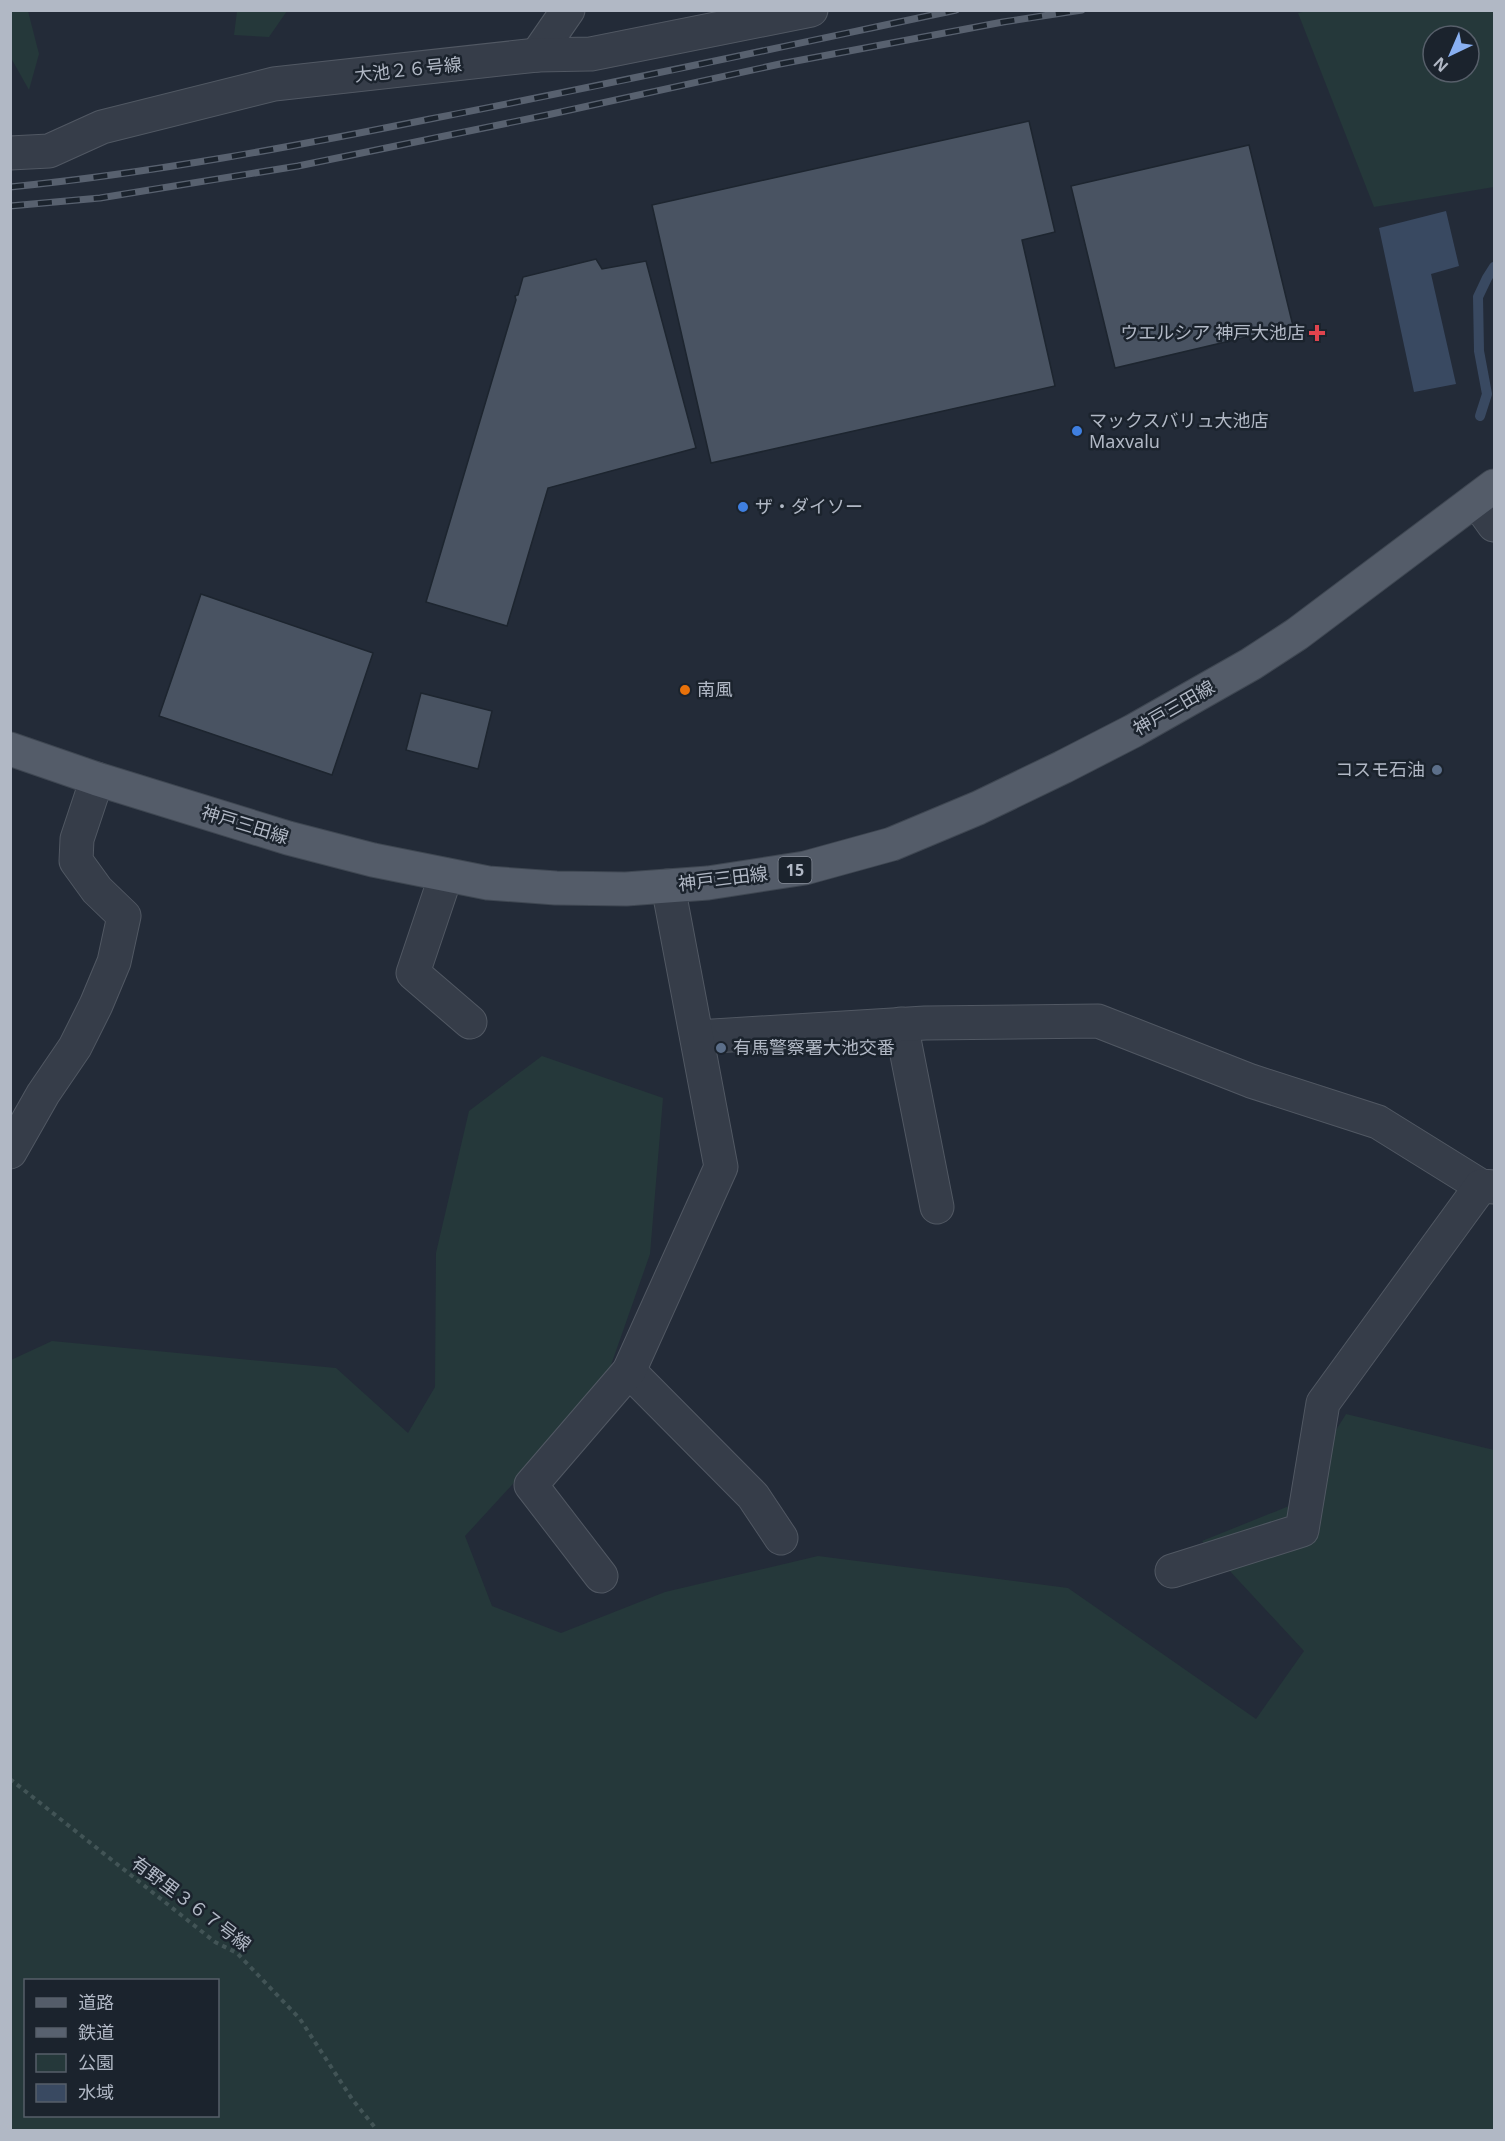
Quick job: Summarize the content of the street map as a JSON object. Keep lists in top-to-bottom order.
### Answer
{
  "streets": {
    "main road": ["神戸三田線", "15"],
    "street": ["大池２６号線"],
    "path": ["有野里３６７号線"]
  },
  "places": {
    "health": ["ウエルシア 神戸大池店"],
    "other": [
      "マックスバリュ大池店 Maxvalu",
      "ザ・ダイソー",
      "南風",
      "コスモ石油",
      "有馬警察署大池交番"
    ]
  },
  "legend": [
    "道路",
    "鉄道",
    "公園",
    "水域"
  ],
  "north": "bottom left"
}
